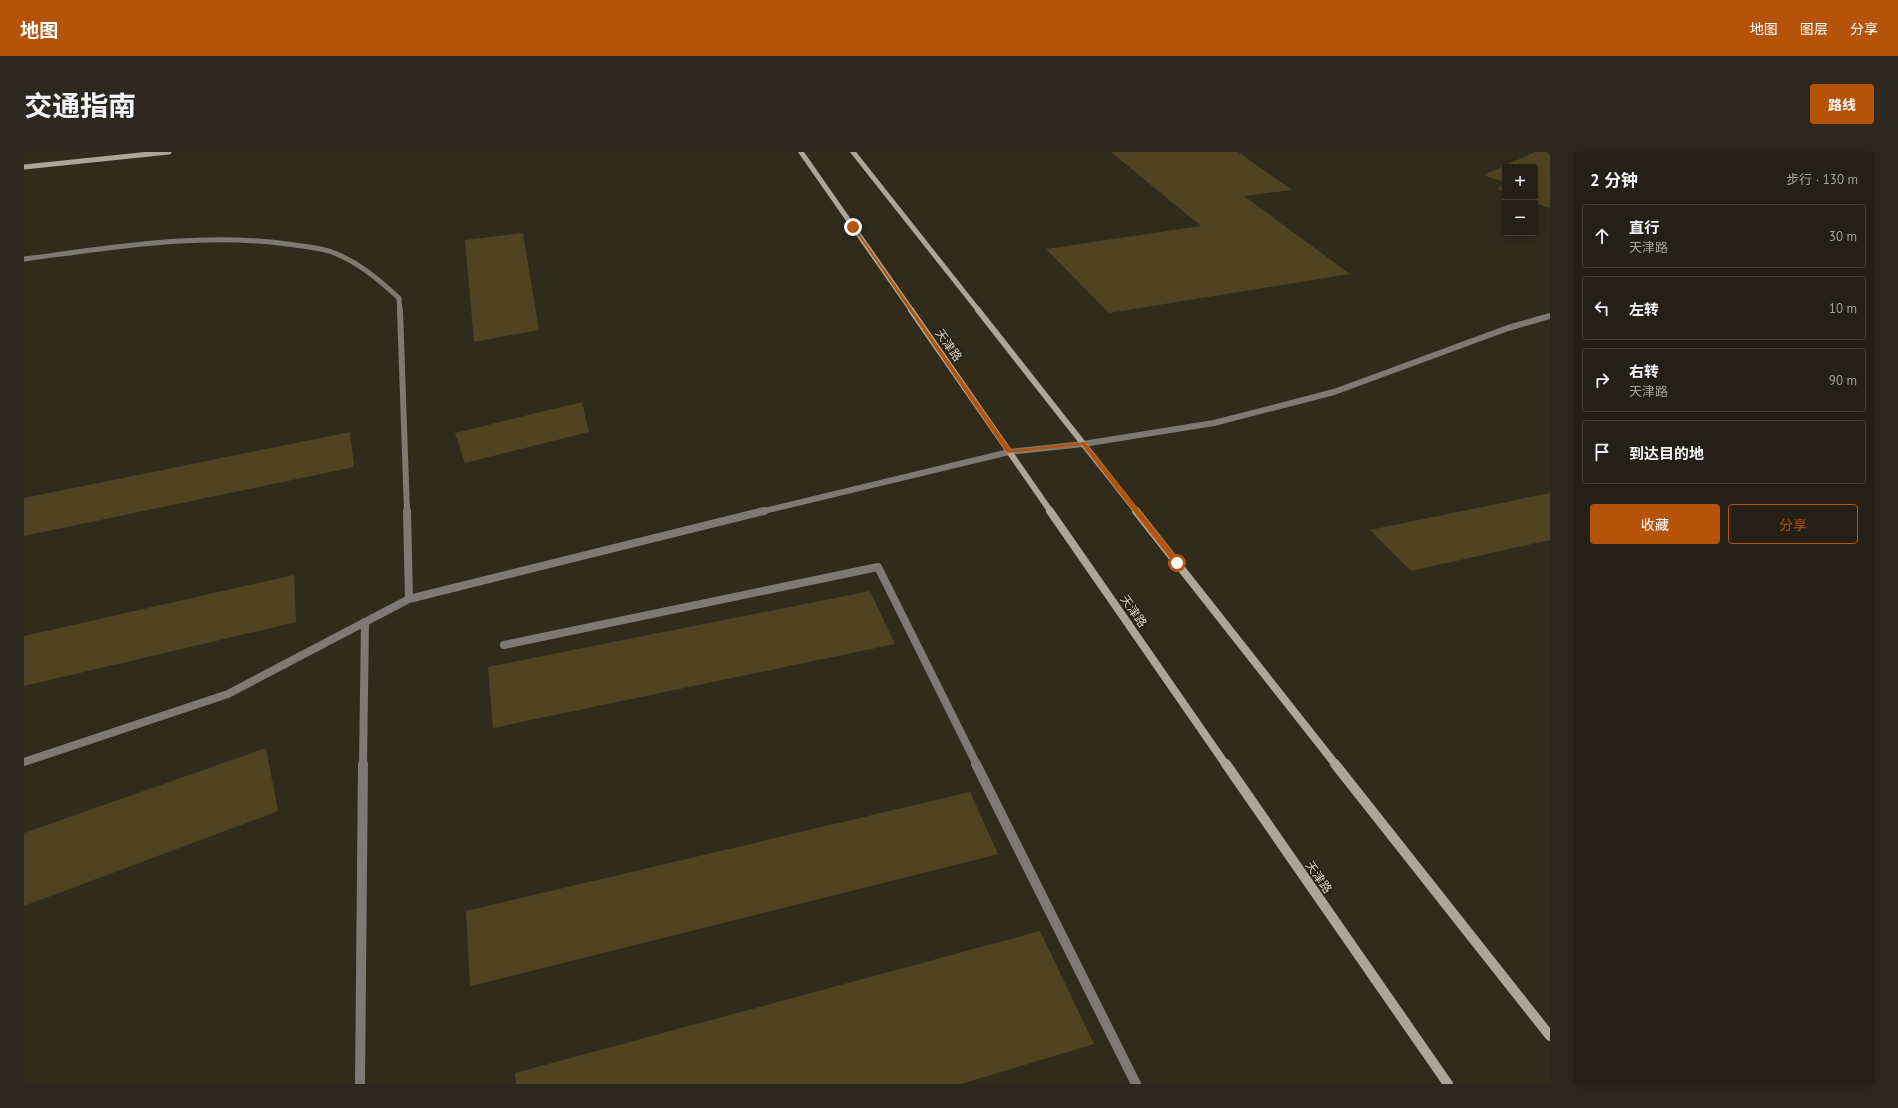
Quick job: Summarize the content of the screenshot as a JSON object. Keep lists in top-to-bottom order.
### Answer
{
  "streets": {
    "street": ["天津路"]
  },
  "page": {
    "header": "地图",
    "nav": ["地图", "图层", "分享"],
    "title": "交通指南",
    "buttons": [
      "路线",
      ["收藏", "分享"]
    ],
    "heading": ["2 分钟", "步行 · 130 m"],
    "map_buttons": ["+", "−"],
    "list": [
      ["直行", "天津路", "30 m"],
      ["左转", "10 m"],
      ["右转", "天津路", "90 m"],
      "到达目的地"
    ]
  }
}
